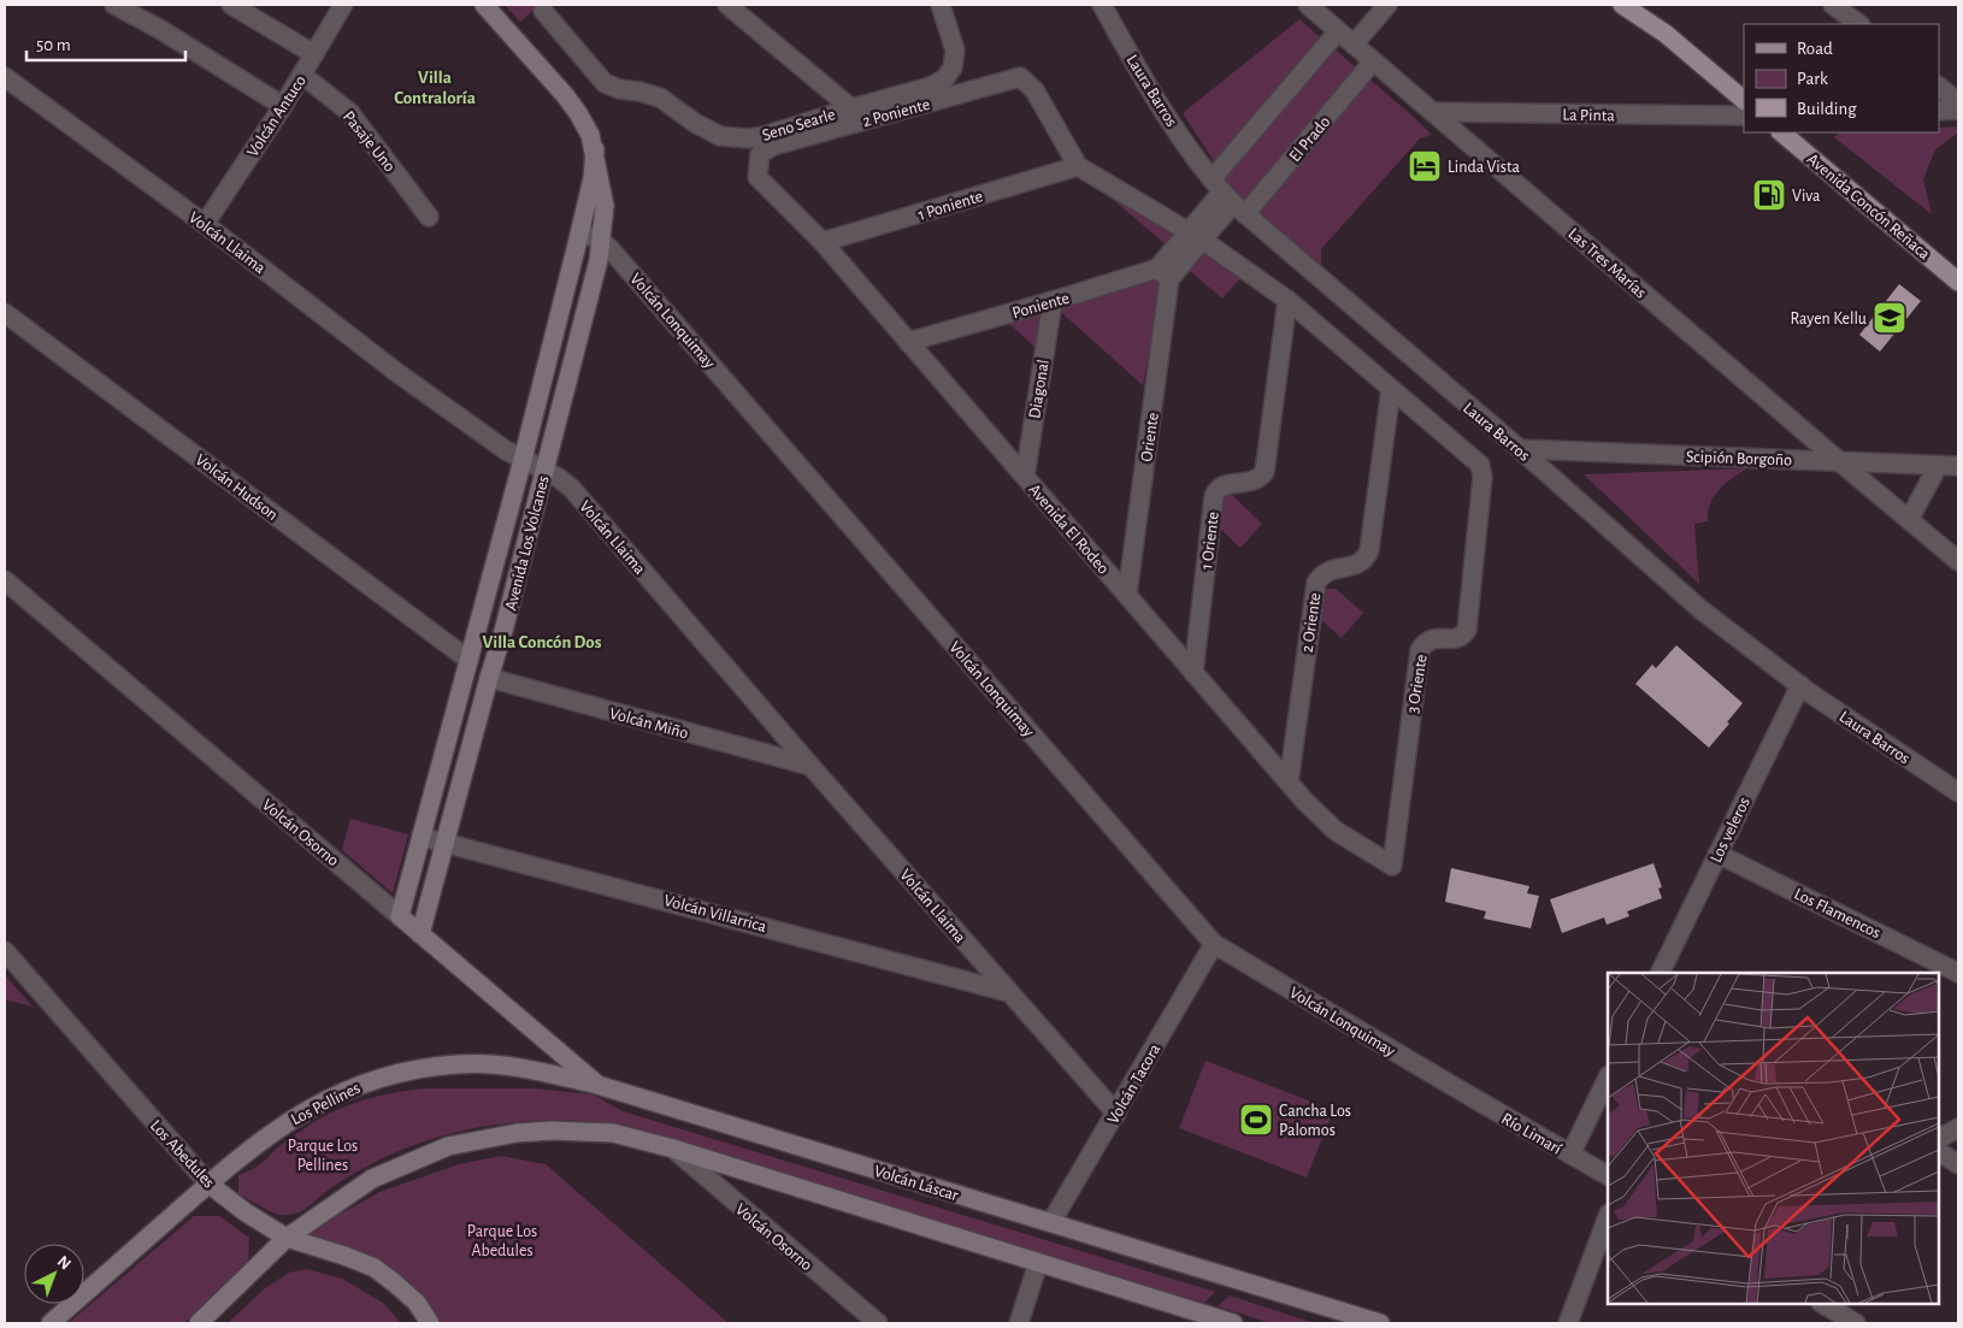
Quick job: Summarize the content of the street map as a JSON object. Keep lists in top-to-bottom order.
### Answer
{
  "streets": {
    "main road": ["Avenida Concón Reñaca"],
    "street": [
      "Laura Barros",
      "2 Poniente",
      "La Pinta",
      "Volcán Antuco",
      "Seno Searle",
      "El Prado",
      "Pasaje Uno",
      "1 Poniente",
      "Volcán Llaima",
      "Las Tres Marías",
      "Poniente",
      "Volcán Lonquimay",
      "Diagonal",
      "Oriente",
      "Scipión Borgoño",
      "Volcán Hudson",
      "Avenida El Rodeo",
      "1 Oriente",
      "Avenida Los Volcanes",
      "2 Oriente",
      "3 Oriente",
      "Volcán Miño",
      "Los veleros",
      "Volcán Osorno",
      "Volcán Villarrica",
      "Los Flamencos",
      "Volcán Tacora",
      "Los Pellines",
      "Río Limarí",
      "Los Abedules",
      "Volcán Láscar"
    ]
  },
  "crossings": [
    ["Laura Barros", "El Prado"],
    ["Laura Barros", "Scipión Borgoño"],
    ["Laura Barros", "Los veleros"],
    ["2 Poniente", "1 Poniente"],
    ["2 Poniente", "Avenida El Rodeo"],
    ["La Pinta", "Las Tres Marías"],
    ["Volcán Antuco", "Pasaje Uno"],
    ["Volcán Antuco", "Volcán Llaima"],
    ["El Prado", "Las Tres Marías"],
    ["El Prado", "Poniente"],
    ["El Prado", "Oriente"],
    ["1 Poniente", "Avenida El Rodeo"],
    ["Volcán Llaima", "Avenida Los Volcanes"],
    ["Volcán Llaima", "Volcán Miño"],
    ["Volcán Llaima", "Volcán Villarrica"],
    ["Volcán Llaima", "Volcán Tacora"],
    ["Las Tres Marías", "Scipión Borgoño"],
    ["Poniente", "Diagonal"],
    ["Poniente", "Oriente"],
    ["Poniente", "Avenida El Rodeo"],
    ["Volcán Lonquimay", "Avenida Los Volcanes"],
    ["Volcán Lonquimay", "Volcán Tacora"],
    ["Volcán Lonquimay", "Río Limarí"],
    ["Diagonal", "Avenida El Rodeo"],
    ["Oriente", "Avenida El Rodeo"],
    ["Volcán Hudson", "Avenida Los Volcanes"],
    ["Avenida El Rodeo", "1 Oriente"],
    ["Avenida El Rodeo", "2 Oriente"],
    ["Avenida El Rodeo", "3 Oriente"],
    ["Avenida Los Volcanes", "Volcán Miño"],
    ["Avenida Los Volcanes", "Volcán Osorno"],
    ["Avenida Los Volcanes", "Volcán Villarrica"],
    ["2 Oriente", "3 Oriente"],
    ["Los veleros", "Los Flamencos"],
    ["Volcán Osorno", "Los Pellines"],
    ["Volcán Osorno", "Volcán Láscar"],
    ["Volcán Tacora", "Volcán Láscar"],
    ["Los Pellines", "Los Abedules"],
    ["Los Pellines", "Volcán Láscar"]
  ],
  "districts": ["Villa Contraloría", "Villa Concón Dos"],
  "parks": ["Parque Los Pellines", "Parque Los Abedules"],
  "places": {
    "hotel": ["Linda Vista"],
    "fuel station": ["Viva"],
    "school or university": ["Rayen Kellu"],
    "sports": ["Cancha Los Palomos"]
  },
  "legend": ["Road", "Park", "Building"],
  "scale_bar": "50 m",
  "north": "top right"
}
